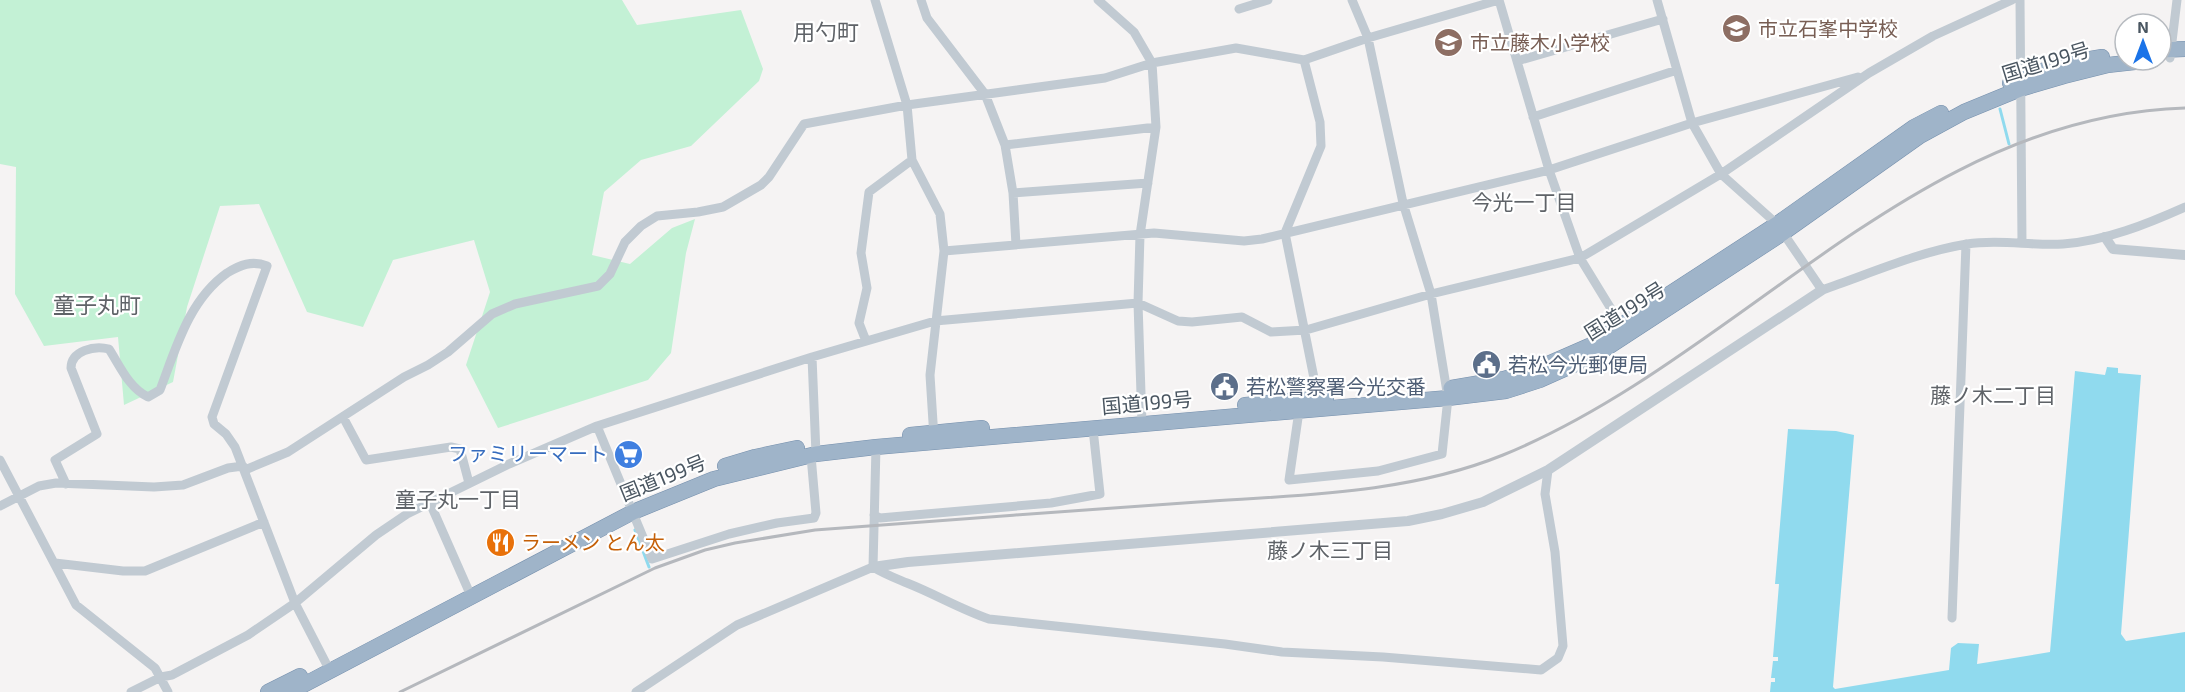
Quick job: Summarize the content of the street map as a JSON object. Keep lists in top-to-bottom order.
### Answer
{
  "streets": {
    "highway": ["国道199号"]
  },
  "districts": [
    "用勺町",
    "今光一丁目",
    "童子丸町",
    "藤ノ木二丁目",
    "童子丸一丁目",
    "藤ノ木三丁目"
  ],
  "places": {
    "school or university": ["市立石峯中学校", "市立藤木小学校"],
    "public building": ["若松今光郵便局", "若松警察署今光交番"],
    "supermarket": ["ファミリーマート"],
    "restaurant": ["ラーメン とん太"]
  },
  "north": "top"
}
